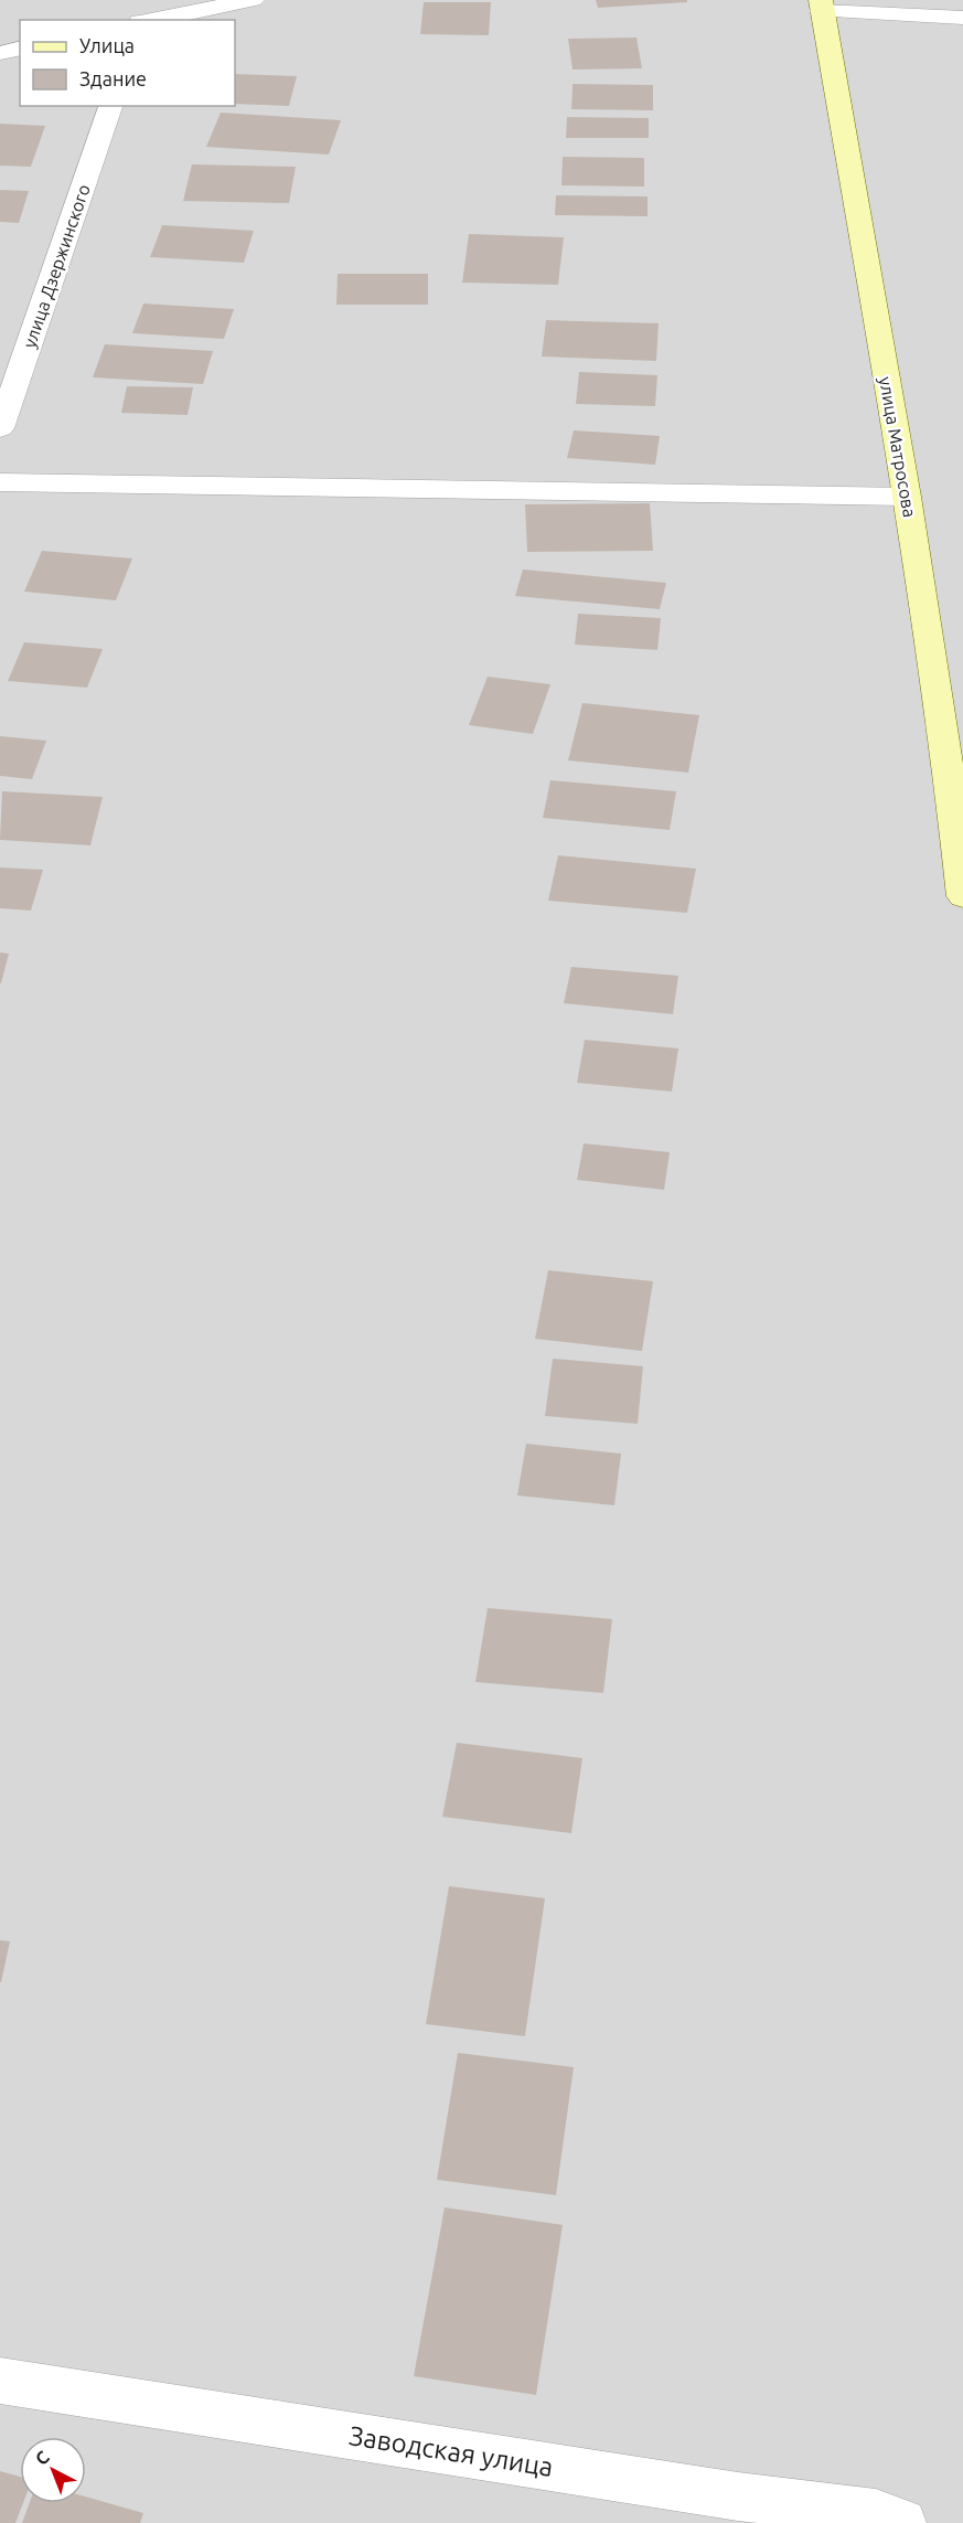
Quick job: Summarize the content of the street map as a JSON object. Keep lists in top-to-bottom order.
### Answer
{
  "streets": {
    "main road": ["улица Матросова"],
    "street": ["улица Дзержинского", "Заводская улица"]
  },
  "legend": ["Улица", "Здание"],
  "north": "top left"
}
